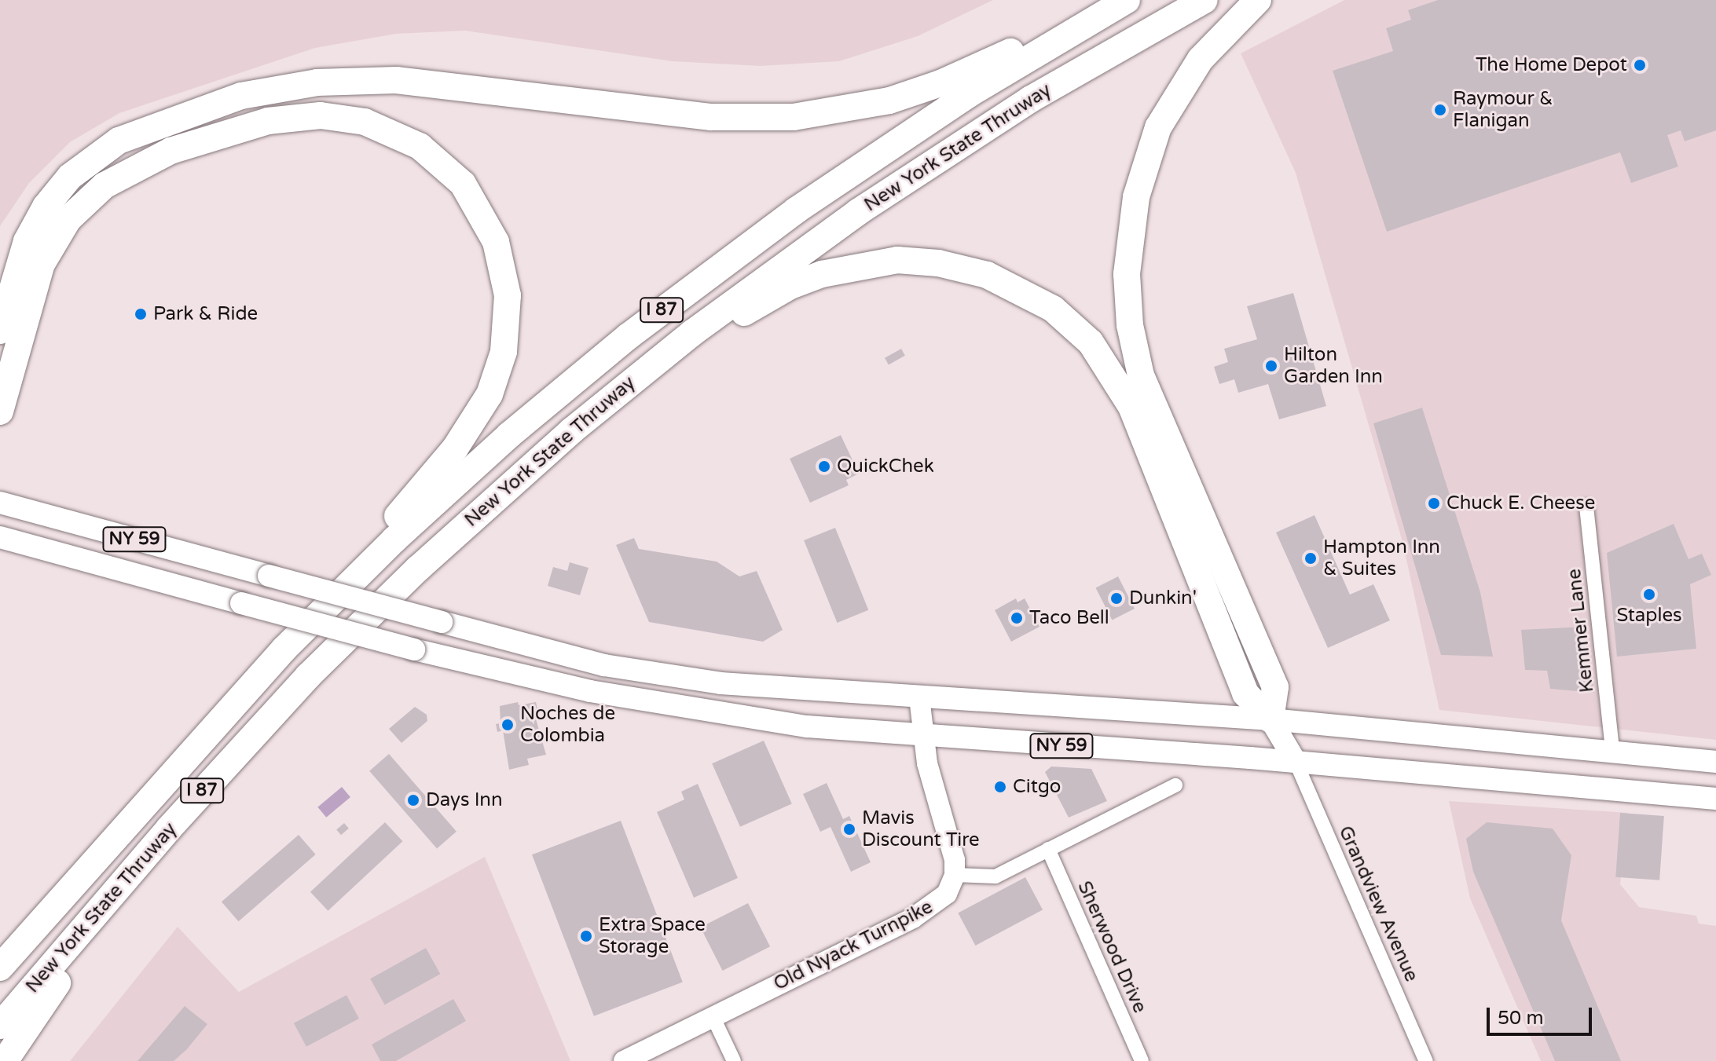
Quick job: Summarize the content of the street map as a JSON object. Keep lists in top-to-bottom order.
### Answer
{
  "streets": {
    "highway": ["New York State Thruway", "I 87"],
    "main road": ["NY 59"],
    "street": [
      "Kemmer Lane",
      "Grandview Avenue",
      "Old Nyack Turnpike",
      "Sherwood Drive"
    ]
  },
  "crossings": [
    ["NY 59", "Kemmer Lane"],
    ["NY 59", "Grandview Avenue"]
  ],
  "places": [
    "The Home Depot",
    "Raymour & Flanigan",
    "Park & Ride",
    "Hilton Garden Inn",
    "QuickChek",
    "Chuck E. Cheese",
    "Hampton Inn & Suites",
    "Staples",
    "Dunkin'",
    "Taco Bell",
    "Noches de Colombia",
    "Citgo",
    "Days Inn",
    "Mavis Discount Tire",
    "Extra Space Storage"
  ],
  "scale_bar": "50 m"
}
